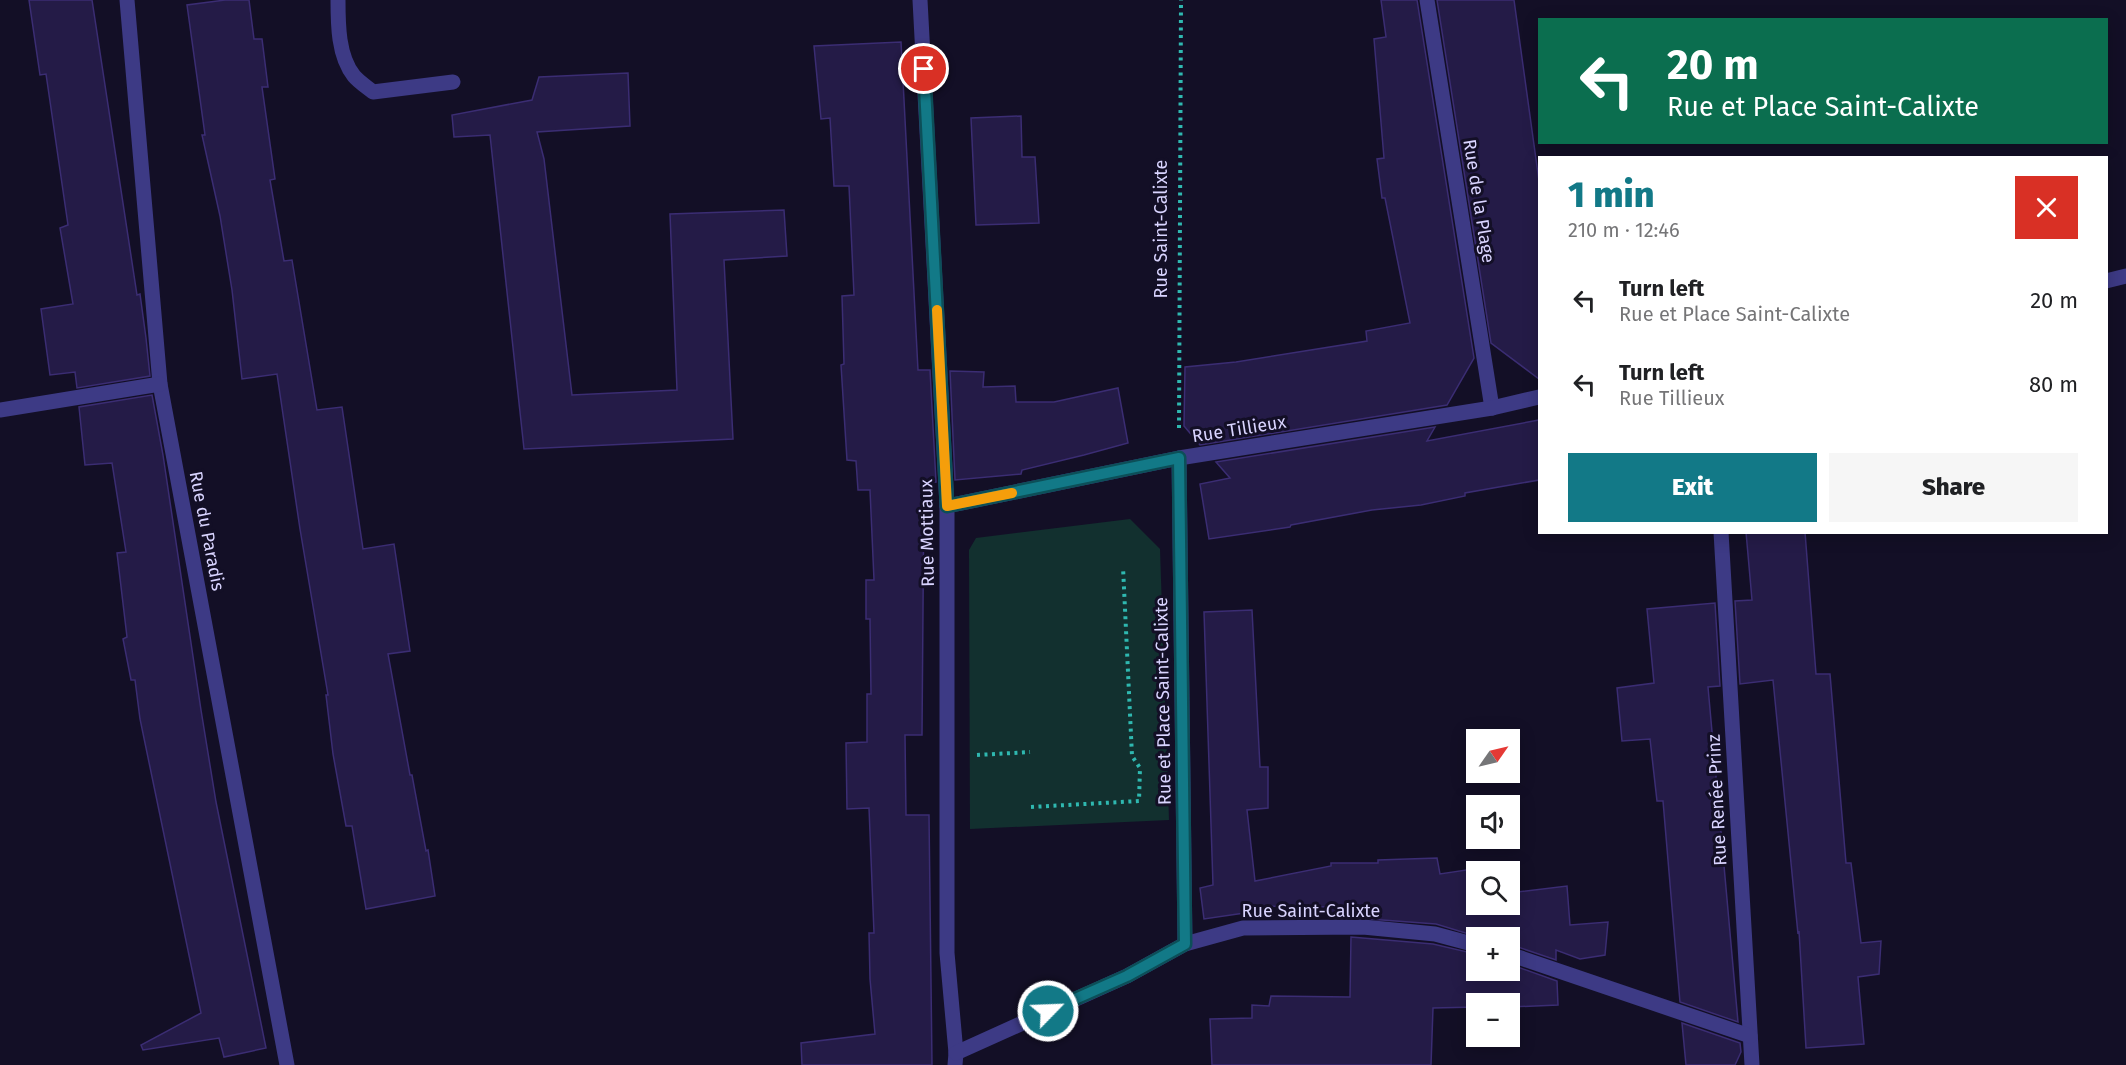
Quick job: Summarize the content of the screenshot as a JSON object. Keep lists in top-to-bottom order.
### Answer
{
  "streets": {
    "street": [
      "Rue de la Plage",
      "Rue Saint-Calixte",
      "Rue Tillieux",
      "Rue du Paradis",
      "Rue Mottiaux",
      "Rue et Place Saint-Calixte",
      "Rue Renée Prinz"
    ]
  },
  "crossings": [
    ["Rue de la Plage", "Rue Tillieux"],
    ["Rue Saint-Calixte", "Rue Tillieux"],
    ["Rue Saint-Calixte", "Rue Mottiaux"],
    ["Rue Saint-Calixte", "Rue et Place Saint-Calixte"],
    ["Rue Tillieux", "Rue Mottiaux"],
    ["Rue Tillieux", "Rue et Place Saint-Calixte"]
  ],
  "north": "top right",
  "page": {
    "turn": ["20 m", "Rue et Place Saint-Calixte"],
    "heading": ["1 min", "210 m · 12:46"],
    "list": [
      {
        "name": "Turn left",
        "note": "Rue et Place Saint-Calixte",
        "value": "20 m"
      },
      {
        "name": "Turn left",
        "note": "Rue Tillieux",
        "value": "80 m"
      }
    ],
    "buttons": ["Exit", "Share"],
    "map_buttons": ["+", "−"]
  }
}
